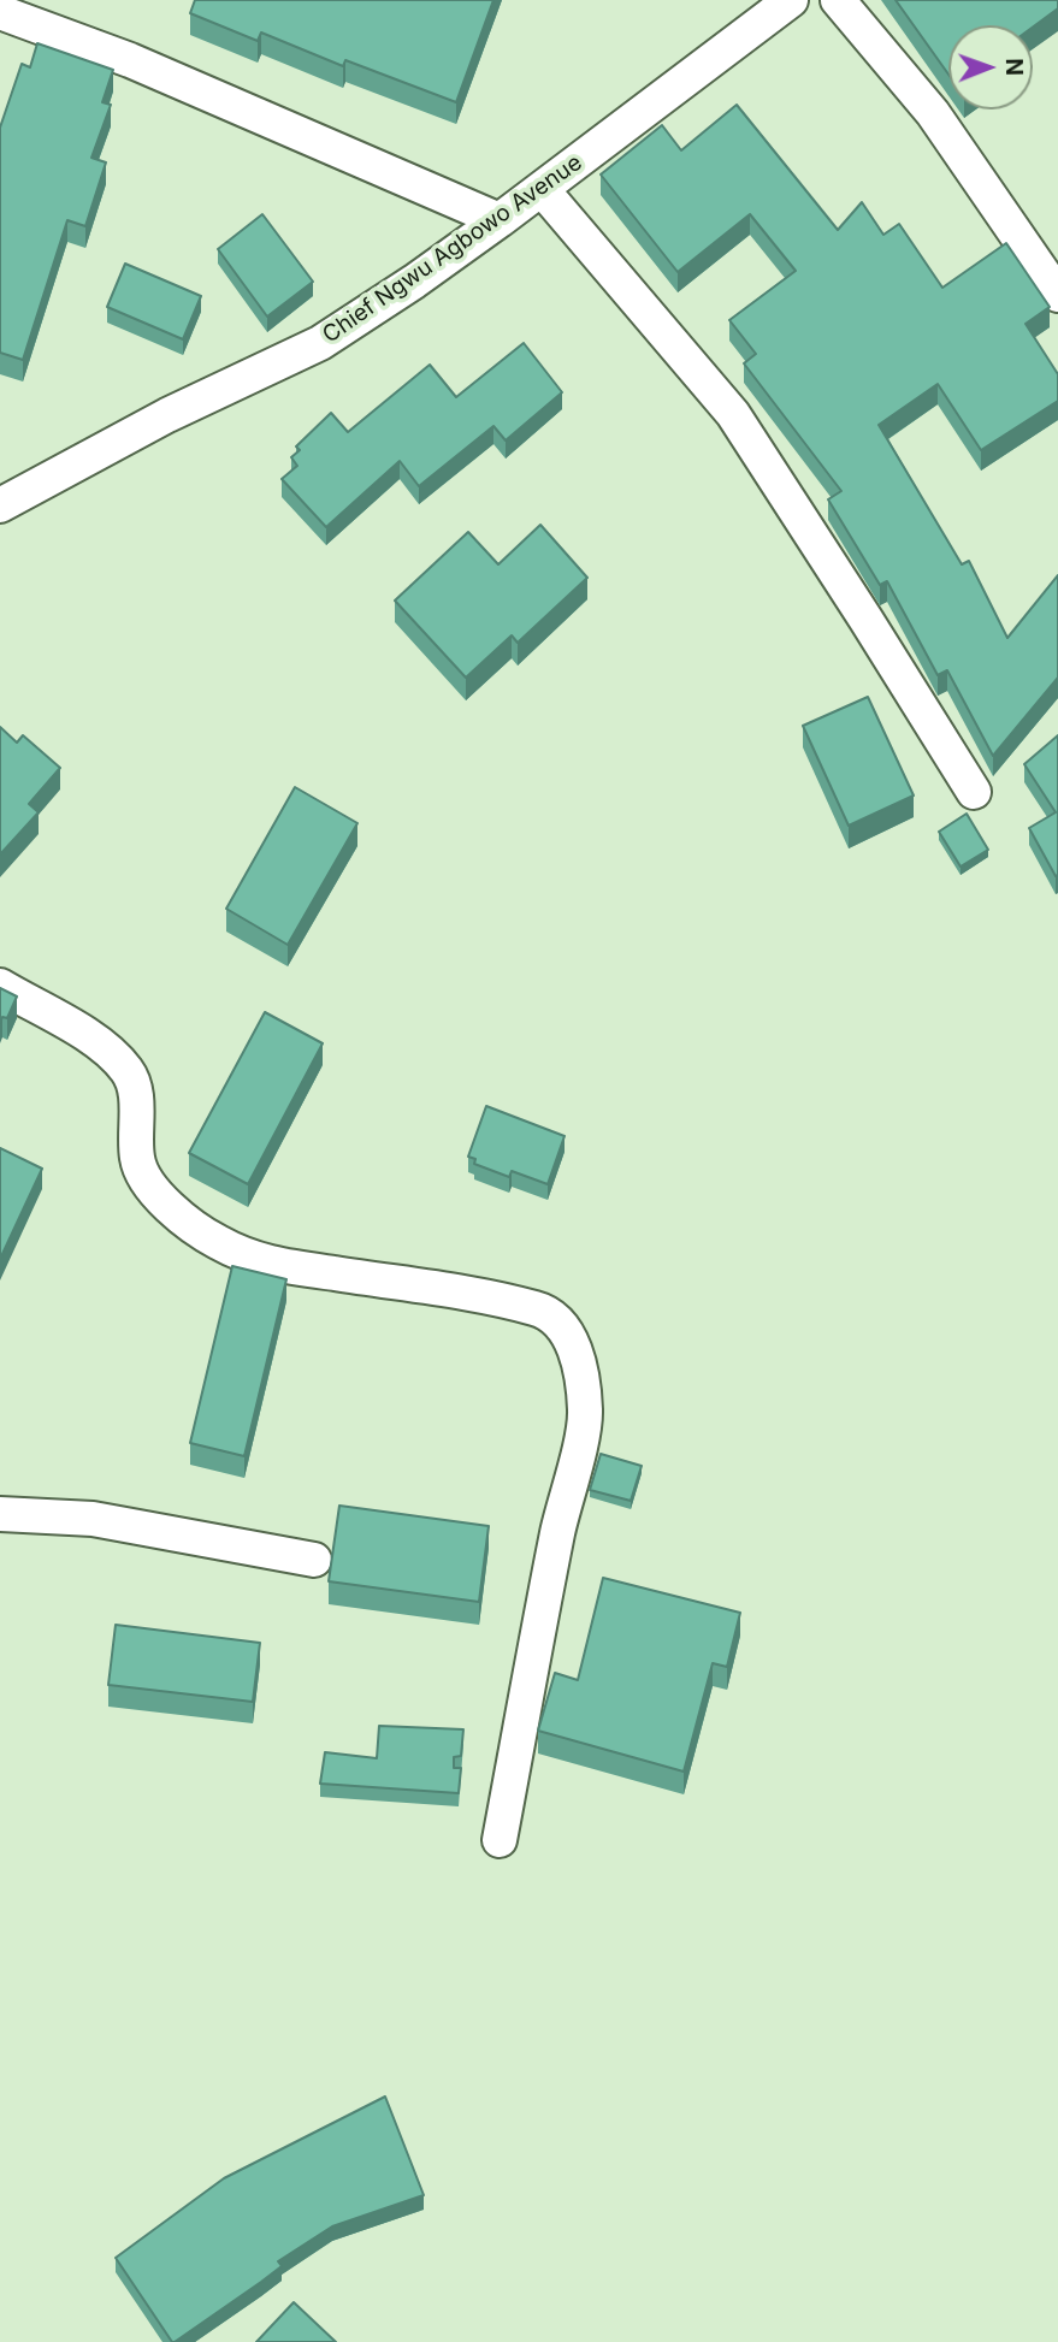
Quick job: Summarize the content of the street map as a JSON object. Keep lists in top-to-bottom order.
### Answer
{
  "streets": {
    "street": ["Chief Ngwu Agbowo Avenue"]
  },
  "north": "right"
}
